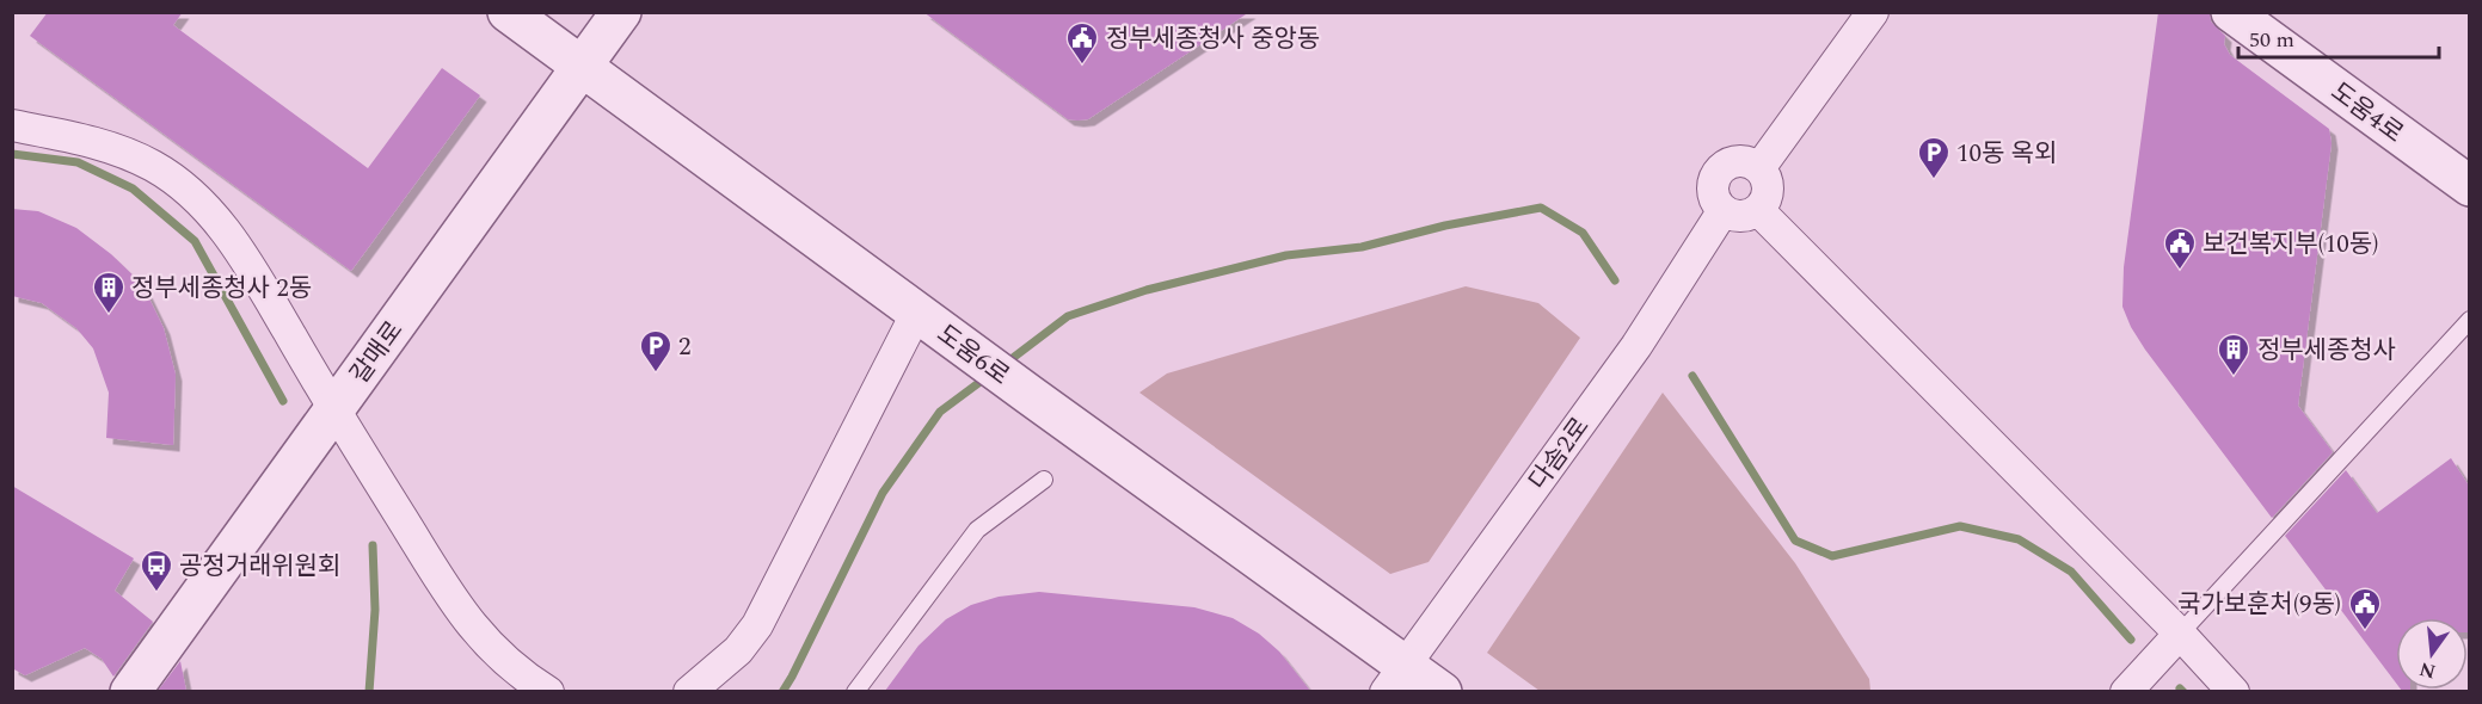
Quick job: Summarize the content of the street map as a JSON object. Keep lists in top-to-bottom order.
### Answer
{
  "streets": {
    "street": [
      "도움4로",
      "갈매로",
      "도움6로",
      "다솜2로"
    ]
  },
  "crossings": [
    ["갈매로", "도움6로"],
    ["도움6로", "다솜2로"]
  ],
  "places": {
    "public building": ["정부세종청사 중앙동", "보건복지부(10동)", "국가보훈처(9동)"],
    "parking": ["10동 옥외", "2"],
    "building": ["정부세종청사 2동", "정부세종청사"],
    "bus stop": ["공정거래위원회"]
  },
  "scale_bar": "50 m",
  "north": "bottom"
}
